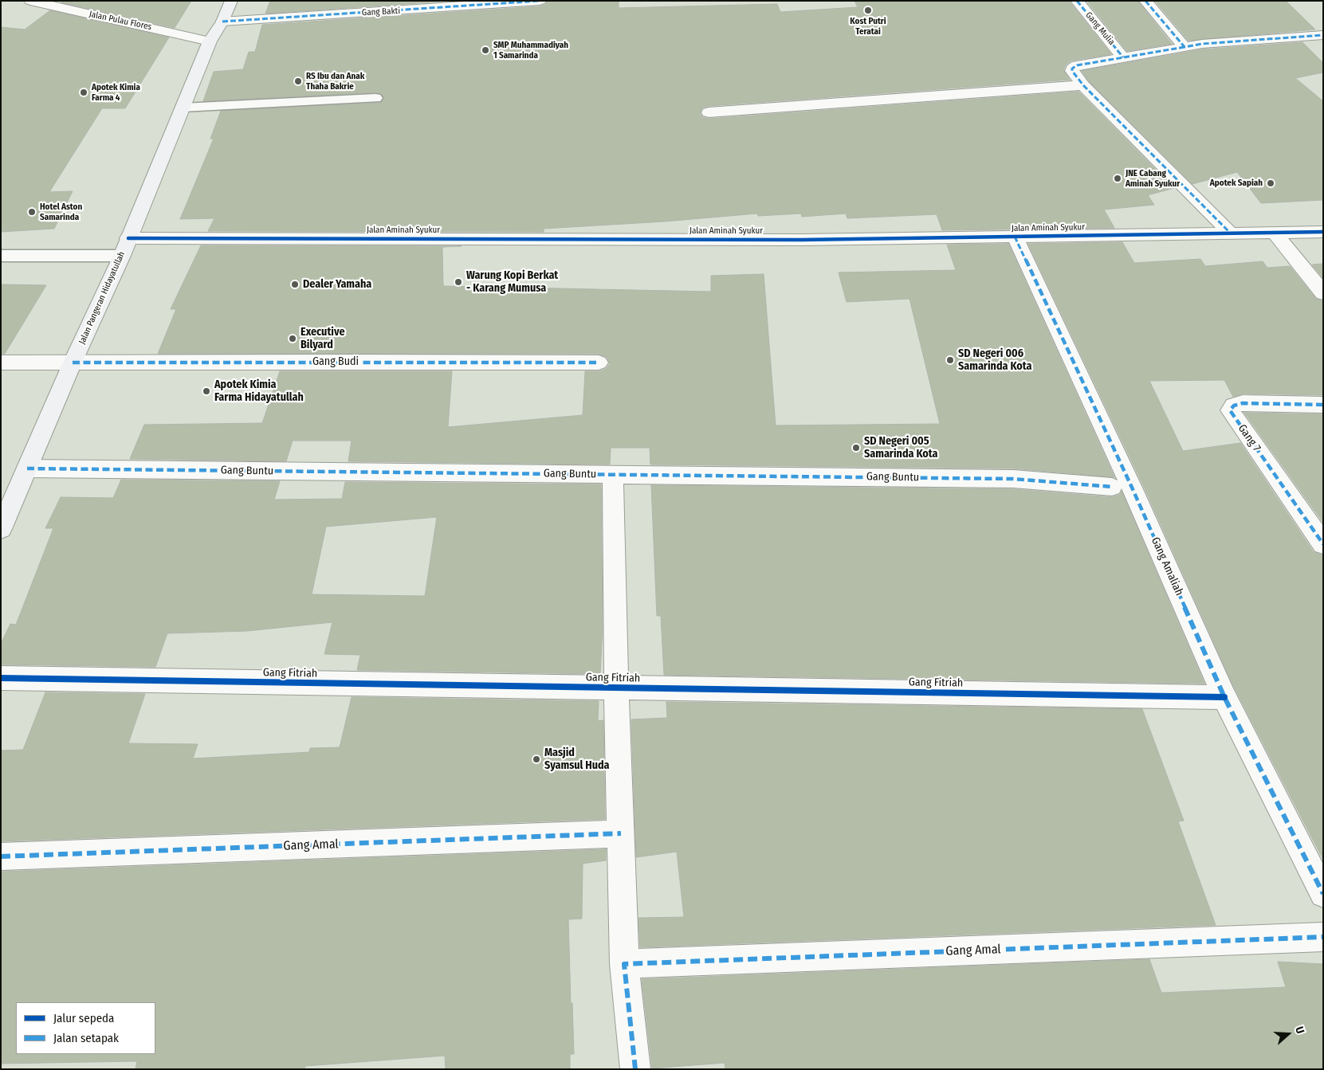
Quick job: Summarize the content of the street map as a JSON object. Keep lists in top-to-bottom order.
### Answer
{
  "streets": {
    "main road": ["Jalan Pangeran Hidayatullah"],
    "street": [
      "Gang Bakti",
      "Jalan Pulau Flores",
      "Gang Mulia",
      "Jalan Aminah Syukur",
      "Gang Budi",
      "Gang 7",
      "Gang Buntu",
      "Gang Amaliah",
      "Gang Fitriah",
      "Gang Amal"
    ]
  },
  "crossings": [
    ["Gang Bakti", "Jalan Pangeran Hidayatullah"],
    ["Jalan Pulau Flores", "Jalan Pangeran Hidayatullah"],
    ["Jalan Aminah Syukur", "Jalan Pangeran Hidayatullah"],
    ["Jalan Aminah Syukur", "Gang Amaliah"],
    ["Jalan Pangeran Hidayatullah", "Gang Budi"],
    ["Jalan Pangeran Hidayatullah", "Gang Buntu"],
    ["Gang Amaliah", "Gang Fitriah"]
  ],
  "places": [
    "Kost Putri Teratai",
    "SMP Muhammadiyah 1 Samarinda",
    "RS Ibu dan Anak Thaha Bakrie",
    "Apotek Kimia Farma 4",
    "JNE Cabang Aminah Syukur",
    "Apotek Sapiah",
    "Hotel Aston Samarinda",
    "Warung Kopi Berkat - Karang Mumusa",
    "Dealer Yamaha",
    "Executive Bilyard",
    "SD Negeri 006 Samarinda Kota",
    "Apotek Kimia Farma Hidayatullah",
    "SD Negeri 005 Samarinda Kota",
    "Masjid Syamsul Huda"
  ],
  "legend": ["Jalur sepeda", "Jalan setapak"],
  "north": "right"
}
